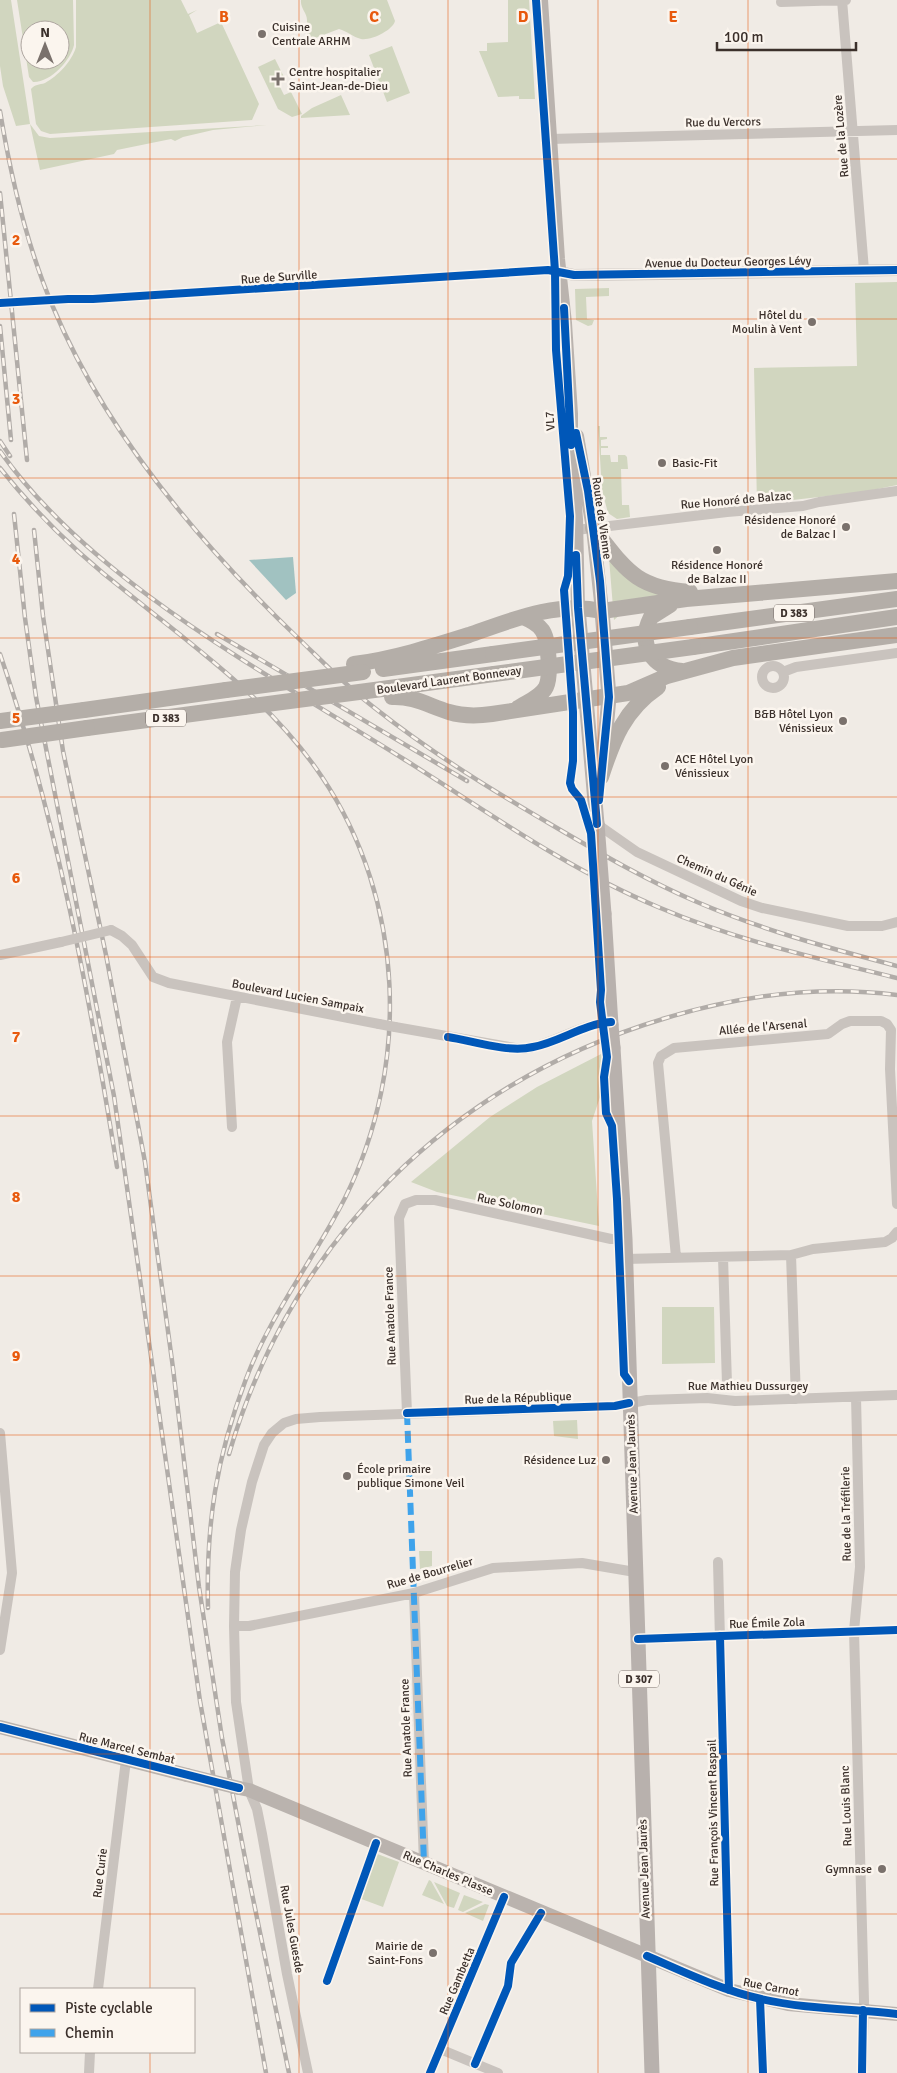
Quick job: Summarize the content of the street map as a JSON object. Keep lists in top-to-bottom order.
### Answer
{
  "streets": {
    "highway": ["D 383", "Boulevard Laurent Bonnevay"],
    "main road": [
      "Route de Vienne",
      "Avenue Jean Jaurès",
      "D 307",
      "Rue Marcel Sembat",
      "Rue Charles Plasse",
      "Rue Carnot"
    ],
    "street": [
      "Rue du Vercors",
      "Rue de la Lozère",
      "Avenue du Docteur Georges Lévy",
      "Rue de Surville",
      "Rue Honoré de Balzac",
      "Chemin du Génie",
      "Boulevard Lucien Sampaix",
      "Allée de l'Arsenal",
      "Rue Solomon",
      "Rue Anatole France",
      "Rue Mathieu Dussurgey",
      "Rue de la République",
      "Rue de la Tréfilerie",
      "Rue de Bourrelier",
      "Rue Émile Zola",
      "Rue Louis Blanc",
      "Rue François Vincent Raspail",
      "Rue Curie",
      "Rue Jules Guesde",
      "Rue Gambetta"
    ],
    "cycle path": ["VL7"]
  },
  "crossings": [
    ["Rue du Vercors", "Rue de la Lozère"],
    ["Rue du Vercors", "Route de Vienne"],
    ["Rue de la Lozère", "Avenue du Docteur Georges Lévy"],
    ["Avenue du Docteur Georges Lévy", "Rue de Surville"],
    ["Avenue du Docteur Georges Lévy", "Route de Vienne"],
    ["Rue de Surville", "Route de Vienne"],
    ["Rue Honoré de Balzac", "Route de Vienne"],
    ["Route de Vienne", "Chemin du Génie"],
    ["Route de Vienne", "Avenue Jean Jaurès"],
    ["Chemin du Génie", "Avenue Jean Jaurès"],
    ["Boulevard Lucien Sampaix", "Avenue Jean Jaurès"],
    ["Rue Solomon", "Rue Anatole France"],
    ["Rue Solomon", "Avenue Jean Jaurès"],
    ["Rue Anatole France", "Rue de la République"],
    ["Rue Anatole France", "Rue de Bourrelier"],
    ["Rue Anatole France", "Rue Charles Plasse"],
    ["Rue Mathieu Dussurgey", "Rue de la République"],
    ["Rue Mathieu Dussurgey", "Avenue Jean Jaurès"],
    ["Rue Mathieu Dussurgey", "Rue de la Tréfilerie"],
    ["Rue de la République", "Avenue Jean Jaurès"],
    ["Rue de la République", "Rue de Bourrelier"],
    ["Rue de la République", "Rue Jules Guesde"],
    ["Avenue Jean Jaurès", "Rue de Bourrelier"],
    ["Avenue Jean Jaurès", "Rue Émile Zola"],
    ["Avenue Jean Jaurès", "D 307"],
    ["Avenue Jean Jaurès", "Rue Charles Plasse"],
    ["Avenue Jean Jaurès", "Rue Carnot"],
    ["Rue de la Tréfilerie", "Rue Émile Zola"],
    ["Rue de la Tréfilerie", "Rue Louis Blanc"],
    ["Rue de Bourrelier", "Rue Jules Guesde"],
    ["Rue Émile Zola", "Rue Louis Blanc"],
    ["Rue Émile Zola", "Rue François Vincent Raspail"],
    ["D 307", "Rue Charles Plasse"],
    ["D 307", "Rue Carnot"],
    ["Rue Marcel Sembat", "Rue Curie"],
    ["Rue Marcel Sembat", "Rue Charles Plasse"],
    ["Rue Marcel Sembat", "Rue Jules Guesde"],
    ["Rue Louis Blanc", "Rue Carnot"],
    ["Rue François Vincent Raspail", "Rue Carnot"],
    ["Rue Charles Plasse", "Rue Jules Guesde"],
    ["Rue Charles Plasse", "Rue Gambetta"],
    ["Rue Charles Plasse", "Rue Carnot"]
  ],
  "places": {
    "other": [
      "Cuisine Centrale ARHM",
      "Hôtel du Moulin à Vent",
      "Basic-Fit",
      "Résidence Honoré de Balzac I",
      "Résidence Honoré de Balzac II",
      "B&B Hôtel Lyon Vénissieux",
      "ACE Hôtel Lyon Vénissieux",
      "Résidence Luz",
      "École primaire publique Simone Veil",
      "Gymnase",
      "Mairie de Saint-Fons"
    ],
    "health": ["Centre hospitalier Saint-Jean-de-Dieu"]
  },
  "legend": ["Piste cyclable", "Chemin"],
  "scale_bar": "100 m",
  "north": "top",
  "grid": {
    "columns": [
      "B",
      "C",
      "D",
      "E"
    ],
    "rows": [
      "2",
      "3",
      "4",
      "5",
      "6",
      "7",
      "8",
      "9"
    ]
  }
}
